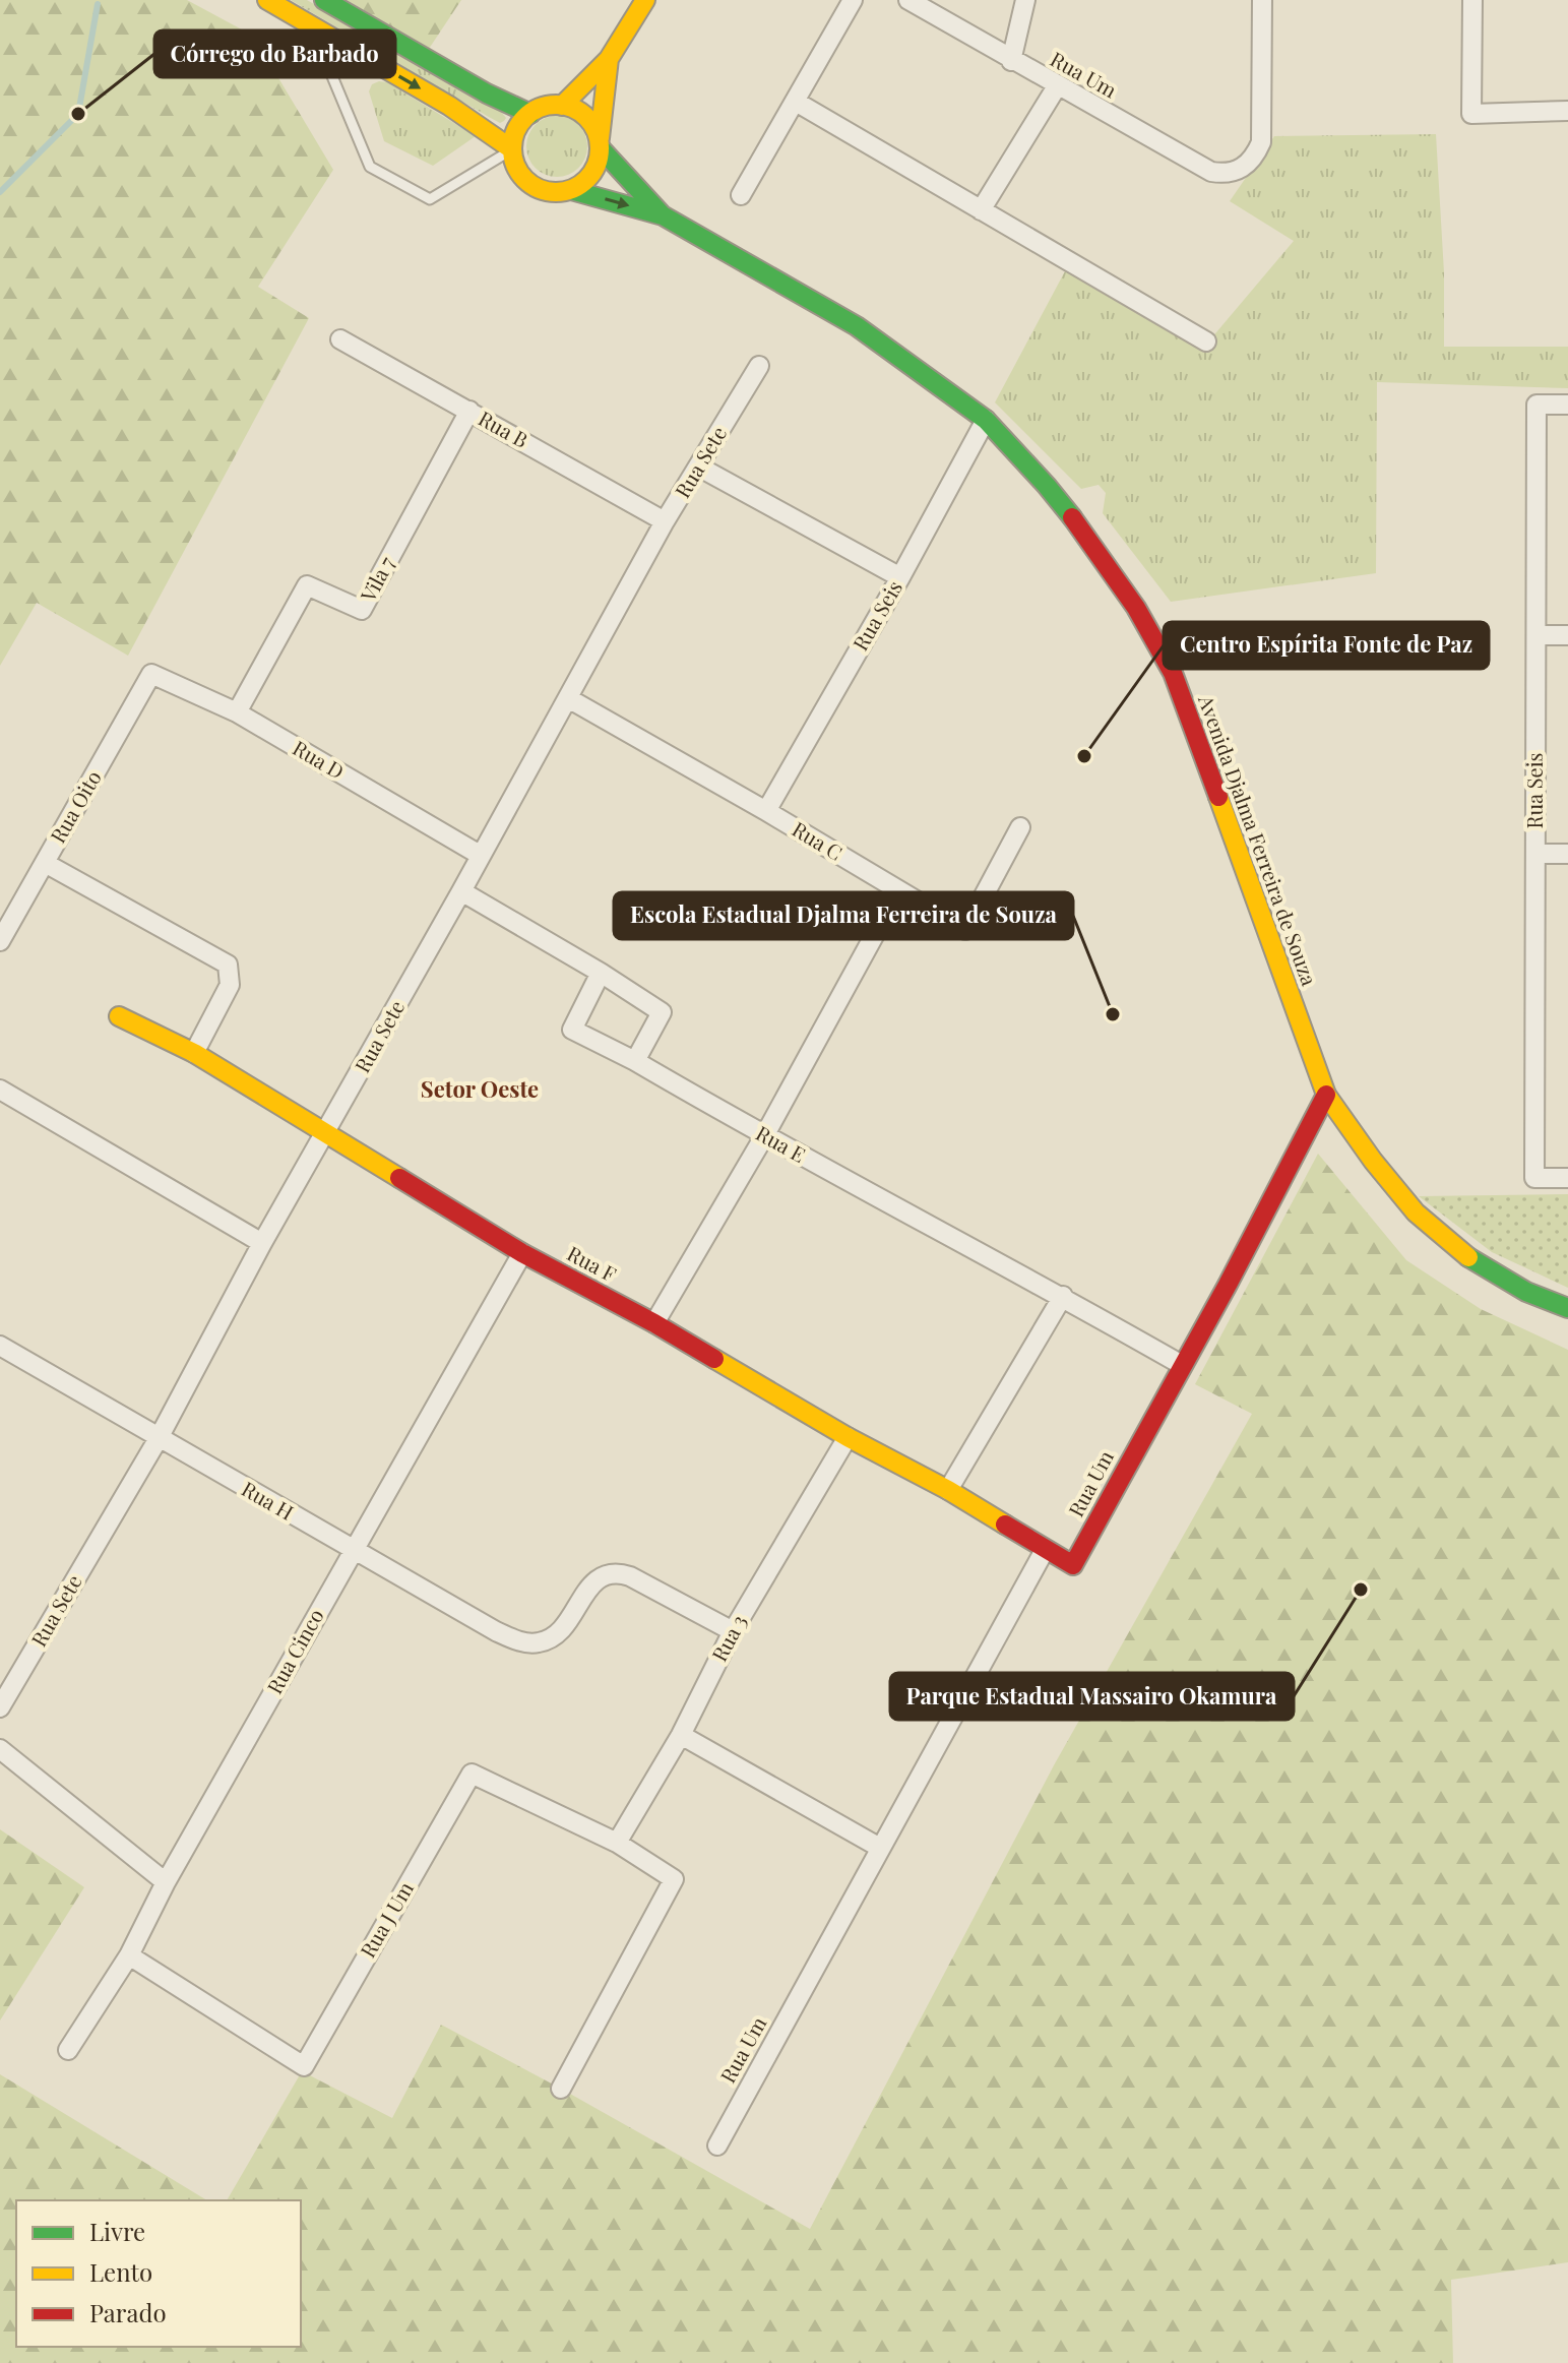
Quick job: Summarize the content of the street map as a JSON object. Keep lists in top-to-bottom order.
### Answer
{
  "streets": {
    "main road": ["Rua Um", "Avenida Djalma Ferreira de Souza", "Rua F"],
    "street": [
      "Rua B",
      "Rua Sete",
      "Vila 7",
      "Rua Seis",
      "Rua D",
      "Rua Oito",
      "Rua C",
      "Rua E",
      "Rua H",
      "Rua 3",
      "Rua Cinco",
      "Rua J Um"
    ]
  },
  "crossings": [
    ["Rua Um", "Avenida Djalma Ferreira de Souza"],
    ["Rua Um", "Rua E"],
    ["Rua Um", "Rua F"],
    ["Rua B", "Rua Sete"],
    ["Rua B", "Vila 7"],
    ["Rua Sete", "Rua D"],
    ["Rua Sete", "Rua C"],
    ["Rua Sete", "Rua F"],
    ["Rua Sete", "Rua H"],
    ["Vila 7", "Rua D"],
    ["Rua Seis", "Avenida Djalma Ferreira de Souza"],
    ["Rua Seis", "Rua C"],
    ["Rua D", "Rua Oito"],
    ["Rua F", "Rua 3"],
    ["Rua F", "Rua Cinco"],
    ["Rua H", "Rua 3"],
    ["Rua H", "Rua Cinco"],
    ["Rua 3", "Rua J Um"],
    ["Rua Cinco", "Rua J Um"]
  ],
  "districts": ["Setor Oeste"],
  "places": [
    "Córrego do Barbado",
    "Centro Espírita Fonte de Paz",
    "Escola Estadual Djalma Ferreira de Souza",
    "Parque Estadual Massairo Okamura"
  ],
  "legend": ["Livre", "Lento", "Parado"]
}
